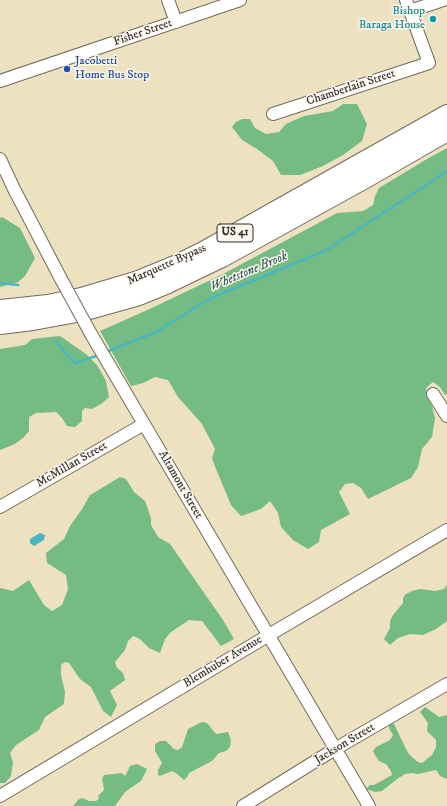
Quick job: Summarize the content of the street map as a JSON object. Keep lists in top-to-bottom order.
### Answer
{
  "streets": {
    "highway": ["US 41", "Marquette Bypass"],
    "street": [
      "Fisher Street",
      "Chamberlain Street",
      "McMillan Street",
      "Altamont Street",
      "Blemhuber Avenue",
      "Jackson Street"
    ]
  },
  "crossings": [
    ["McMillan Street", "Altamont Street"],
    ["Altamont Street", "Blemhuber Avenue"],
    ["Altamont Street", "Jackson Street"]
  ],
  "water": ["Whetstone Brook"],
  "places": ["Bishop Baraga House", "Jacobetti Home Bus Stop"]
}
